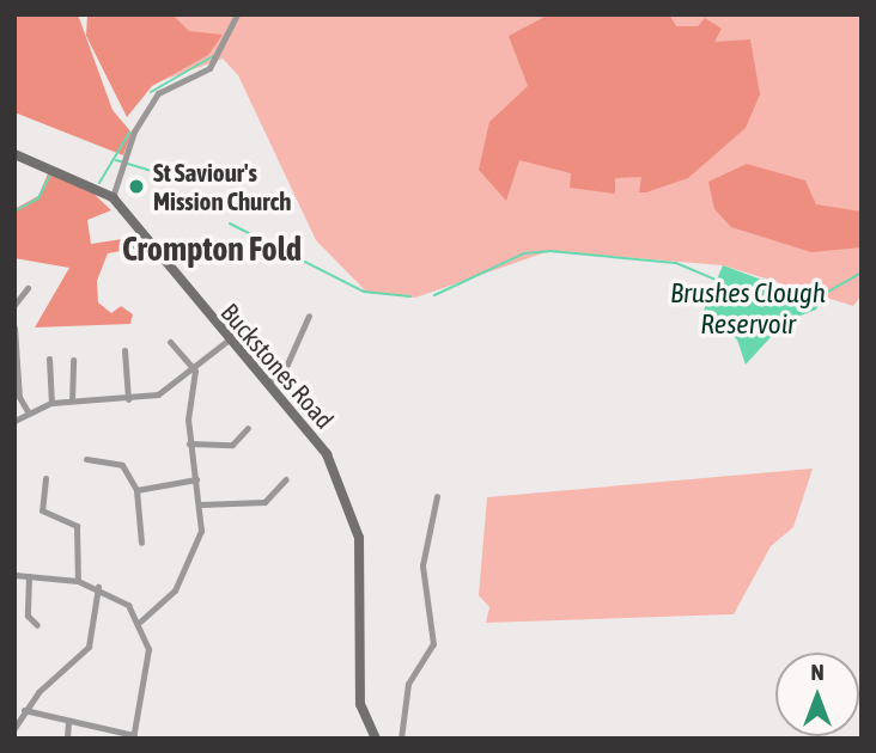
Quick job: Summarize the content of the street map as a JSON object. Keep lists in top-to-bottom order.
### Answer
{
  "streets": {
    "main road": ["Buckstones Road"]
  },
  "districts": ["Crompton Fold"],
  "water": ["Brushes Clough Reservoir"],
  "places": ["St Saviour's Mission Church"],
  "north": "top"
}
